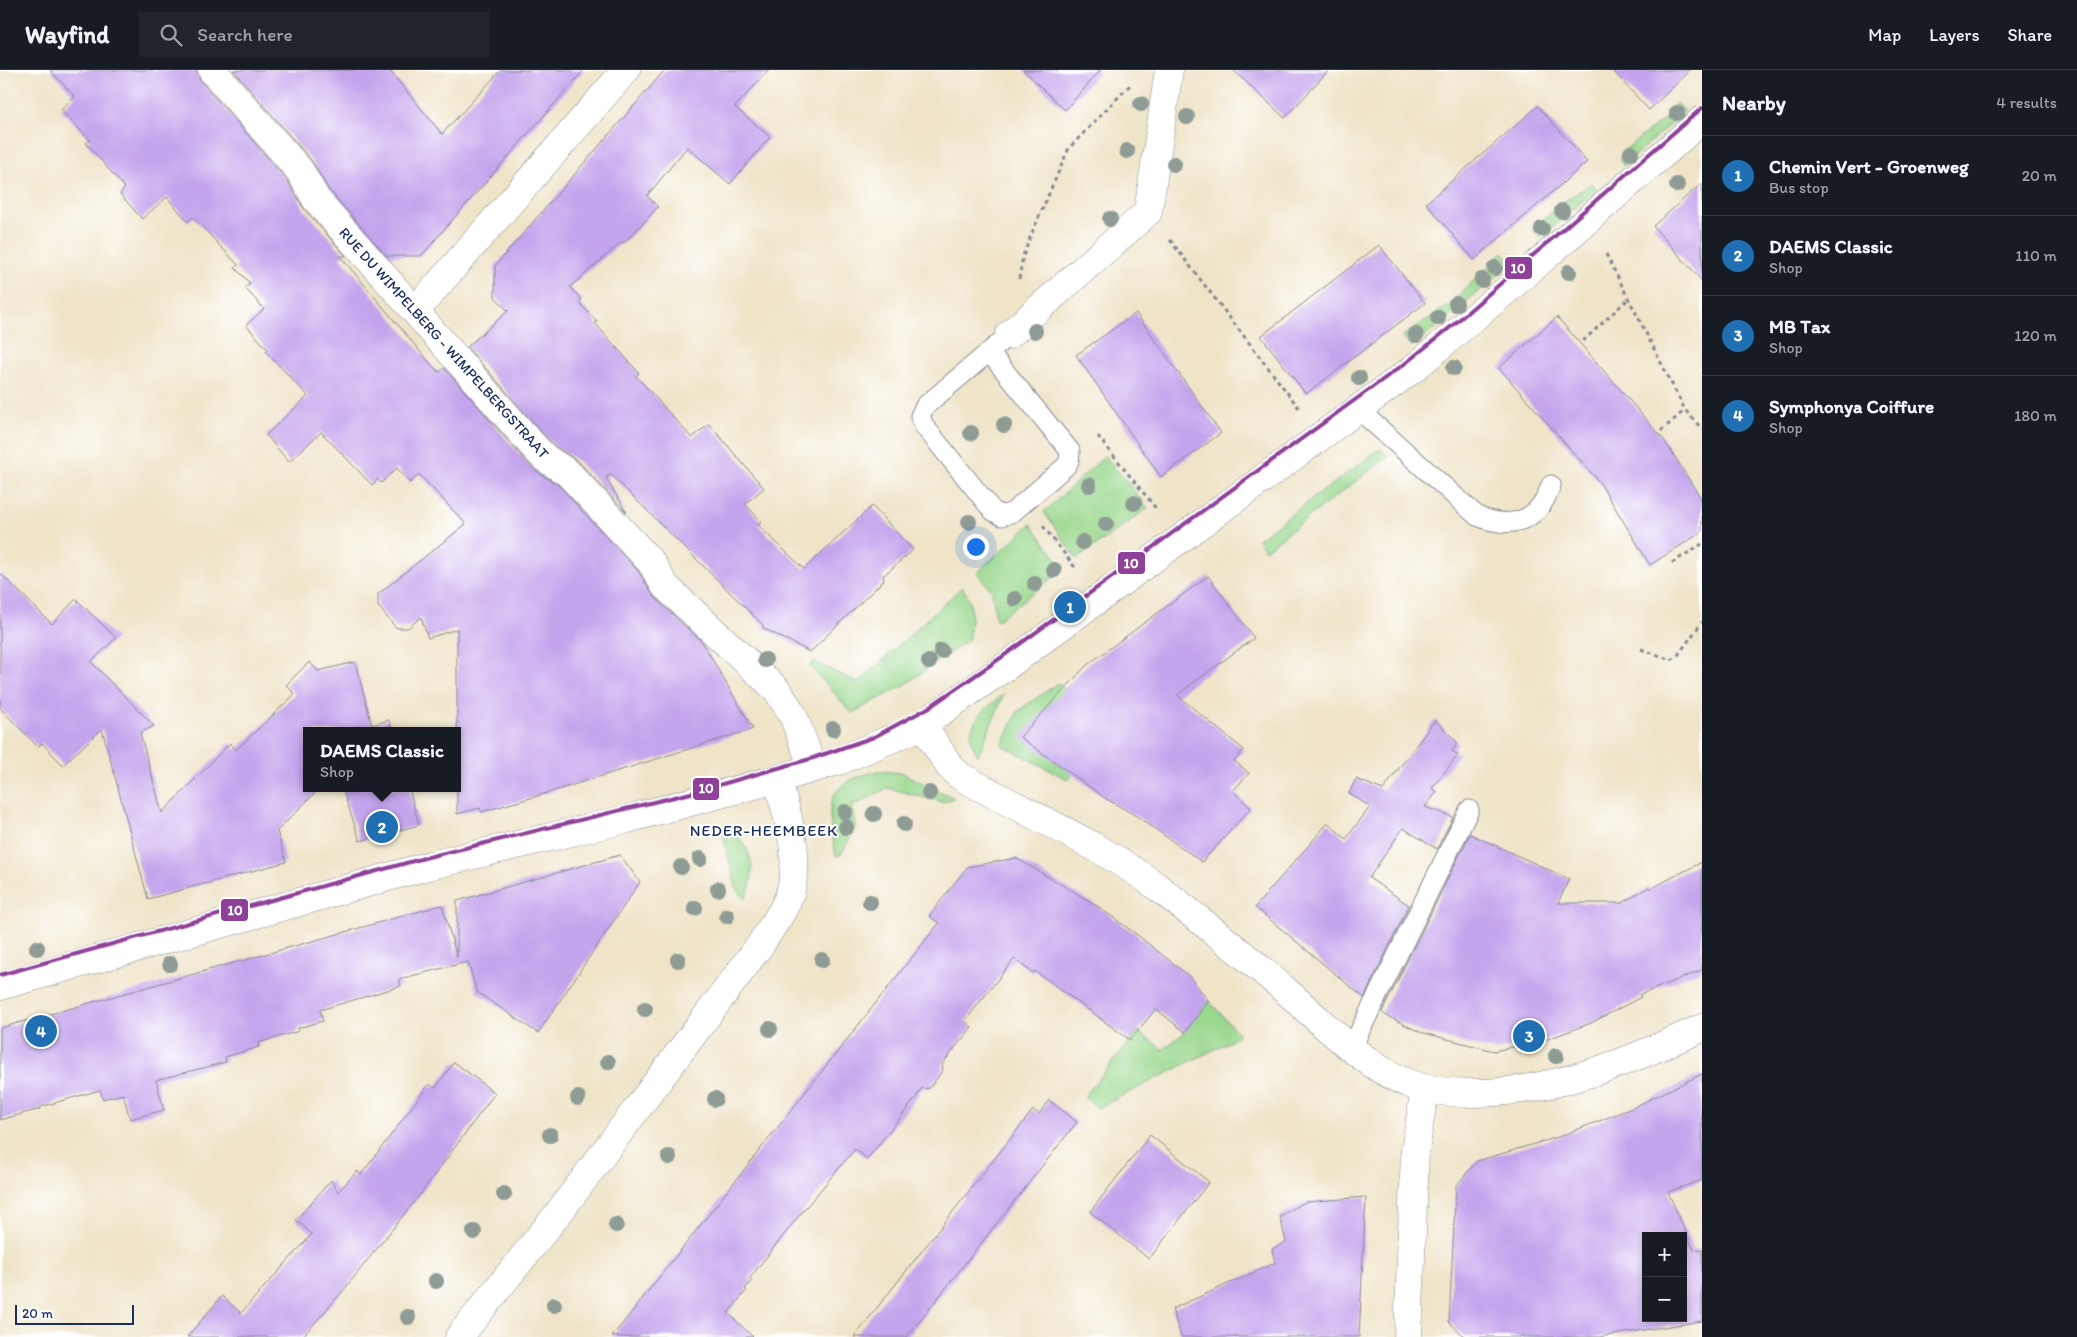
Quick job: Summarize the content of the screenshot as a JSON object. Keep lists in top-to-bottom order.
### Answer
{
  "streets": {
    "street": ["RUE DU WIMPELBERG - WIMPELBERGSTRAAT"]
  },
  "districts": ["NEDER-HEEMBEEK"],
  "lines": ["transit line 10"],
  "scale_bar": "20 m",
  "page": {
    "header": "Wayfind",
    "search": "Search here",
    "nav": ["Map", "Layers", "Share"],
    "heading": ["Nearby", "4 results"],
    "list": [
      {
        "mark": "1",
        "name": "Chemin Vert - Groenweg",
        "note": "Bus stop",
        "value": "20 m"
      },
      {
        "mark": "2",
        "name": "DAEMS Classic",
        "note": "Shop",
        "value": "110 m"
      },
      {
        "mark": "3",
        "name": "MB Tax",
        "note": "Shop",
        "value": "120 m"
      },
      {
        "mark": "4",
        "name": "Symphonya Coiffure",
        "note": "Shop",
        "value": "180 m"
      }
    ],
    "pins": [
      "1",
      "2",
      "4",
      "3"
    ],
    "popup": ["DAEMS Classic", "Shop"],
    "map_buttons": ["+", "−"],
    "scale": "20 m"
  }
}
